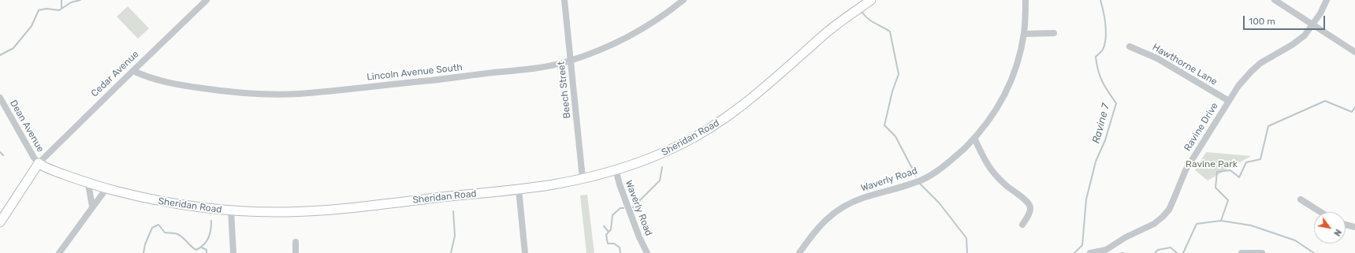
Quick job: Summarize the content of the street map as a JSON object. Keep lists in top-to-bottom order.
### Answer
{
  "streets": {
    "street": [
      "Hawthorne Lane",
      "Lincoln Avenue South",
      "Cedar Avenue",
      "Beech Street",
      "Dean Avenue",
      "Ravine Drive",
      "Sheridan Road",
      "Waverly Road"
    ]
  },
  "crossings": [
    ["Hawthorne Lane", "Ravine Drive"],
    ["Lincoln Avenue South", "Cedar Avenue"],
    ["Lincoln Avenue South", "Beech Street"],
    ["Cedar Avenue", "Dean Avenue"],
    ["Cedar Avenue", "Sheridan Road"],
    ["Beech Street", "Sheridan Road"],
    ["Dean Avenue", "Sheridan Road"],
    ["Sheridan Road", "Waverly Road"]
  ],
  "water": ["Ravine 7"],
  "parks": ["Ravine Park"],
  "scale_bar": "100 m",
  "north": "bottom right"
}
